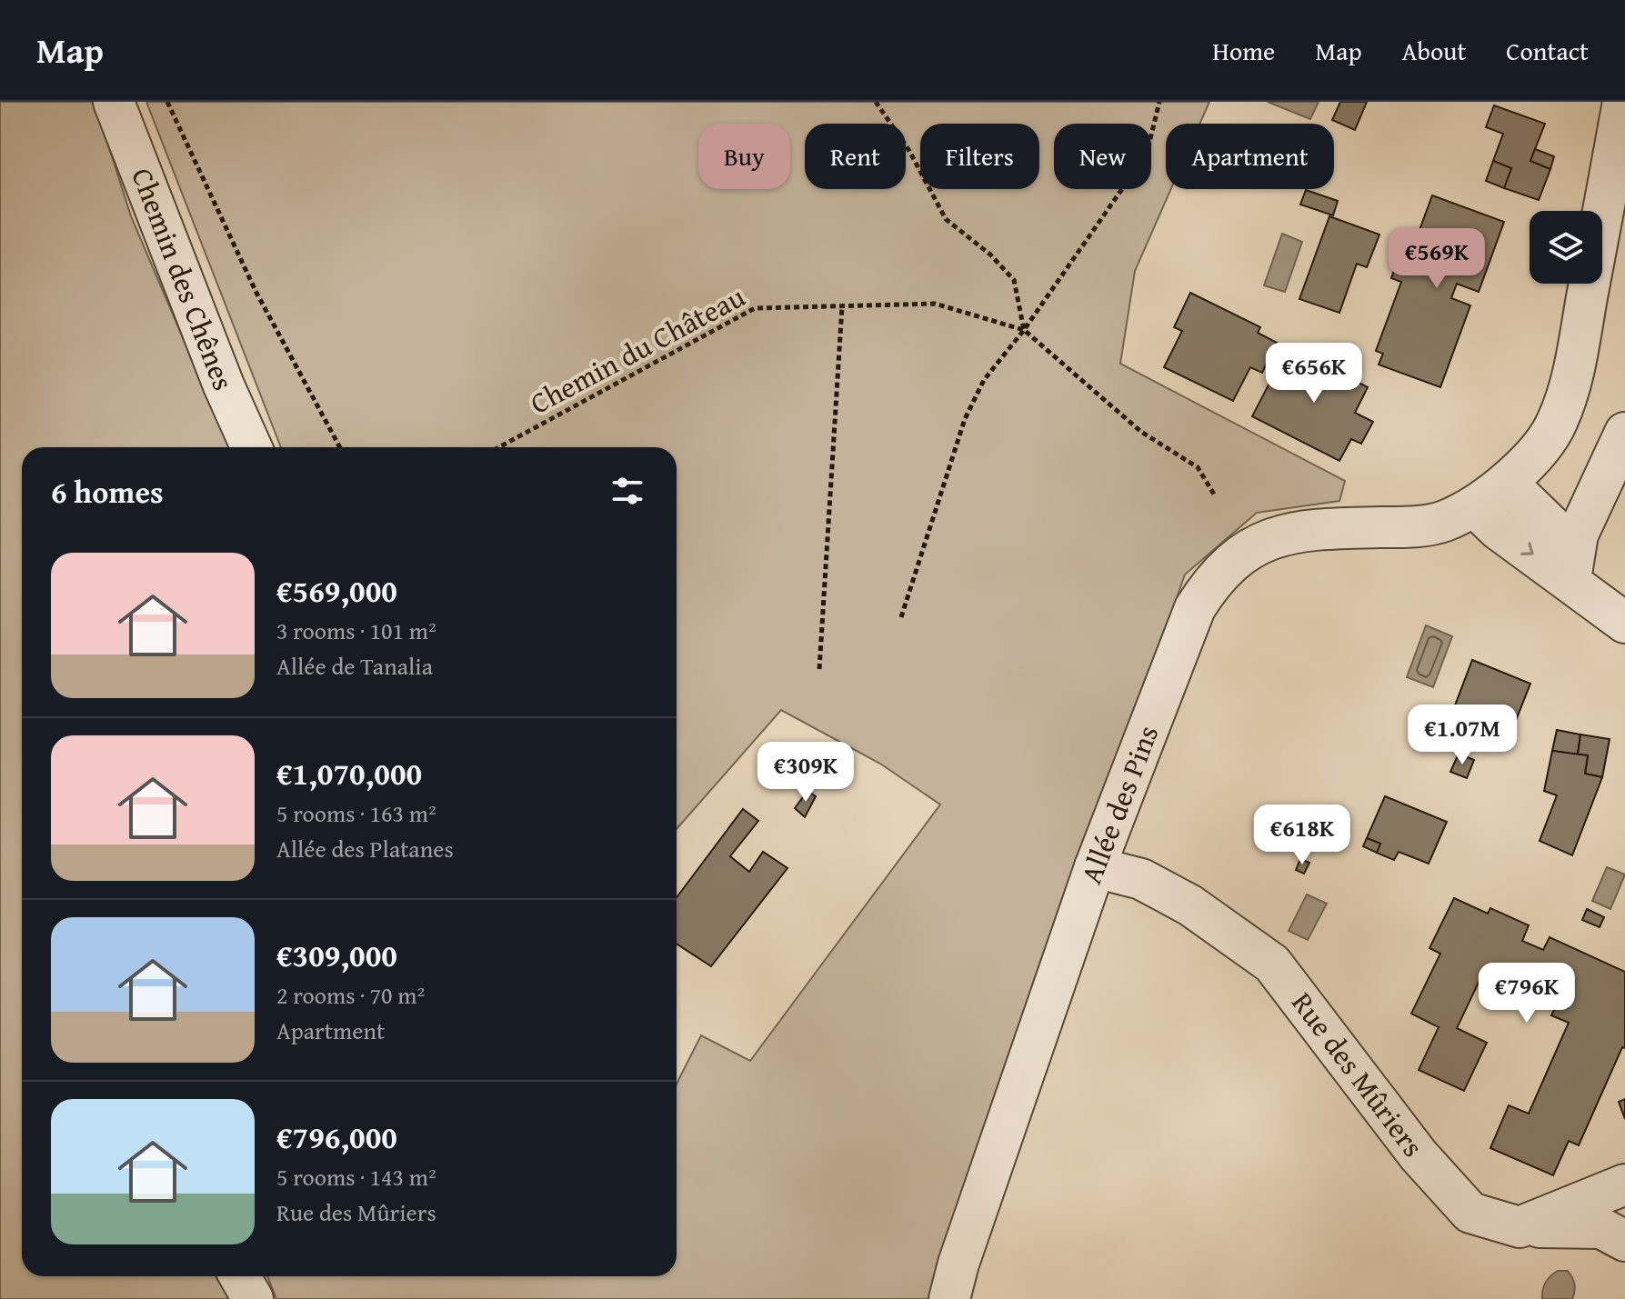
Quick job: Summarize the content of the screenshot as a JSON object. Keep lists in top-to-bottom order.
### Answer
{
  "streets": {
    "street": ["Chemin des Chênes", "Allée des Pins", "Rue des Mûriers"],
    "path": ["Chemin du Château"]
  },
  "crossings": [
    ["Allée des Pins", "Rue des Mûriers"]
  ],
  "page": {
    "header": "Map",
    "nav": [
      "Home",
      "Map",
      "About",
      "Contact"
    ],
    "chip": [
      "Buy",
      "Rent",
      "Filters",
      "New",
      "Apartment"
    ],
    "price": [
      "€569K",
      "€656K",
      "€1.07M",
      "€309K",
      "€618K",
      "€796K"
    ],
    "heading": "6 homes",
    "list": [
      {
        "name": "€569,000",
        "note": "3 rooms · 101 m² · Allée de Tanalia"
      },
      {
        "name": "€1,070,000",
        "note": "5 rooms · 163 m² · Allée des Platanes"
      },
      {
        "name": "€309,000",
        "note": "2 rooms · 70 m² · Apartment"
      },
      {
        "name": "€796,000",
        "note": "5 rooms · 143 m² · Rue des Mûriers"
      }
    ]
  }
}
